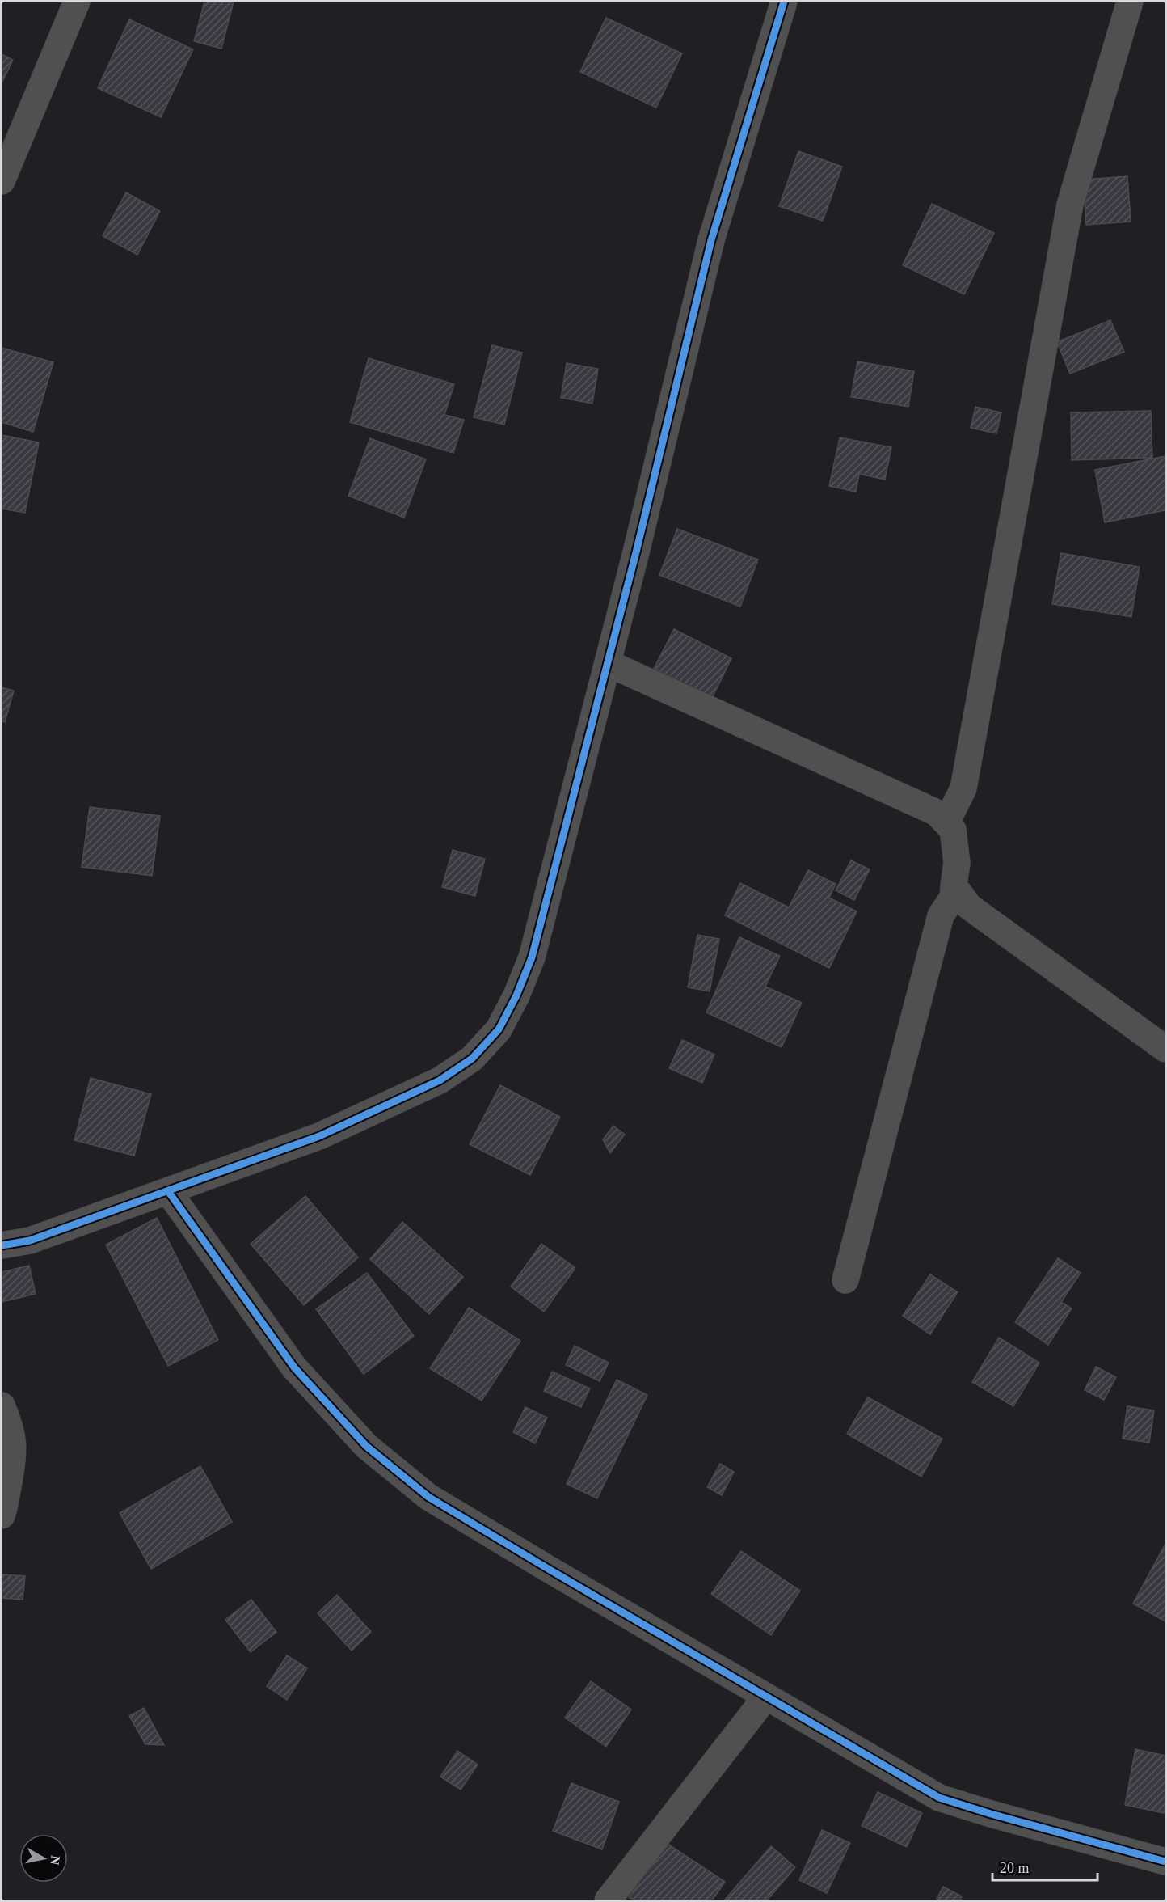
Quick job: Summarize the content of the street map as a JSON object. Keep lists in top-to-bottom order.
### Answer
{
  "scale_bar": "20 m",
  "north": "right"
}
